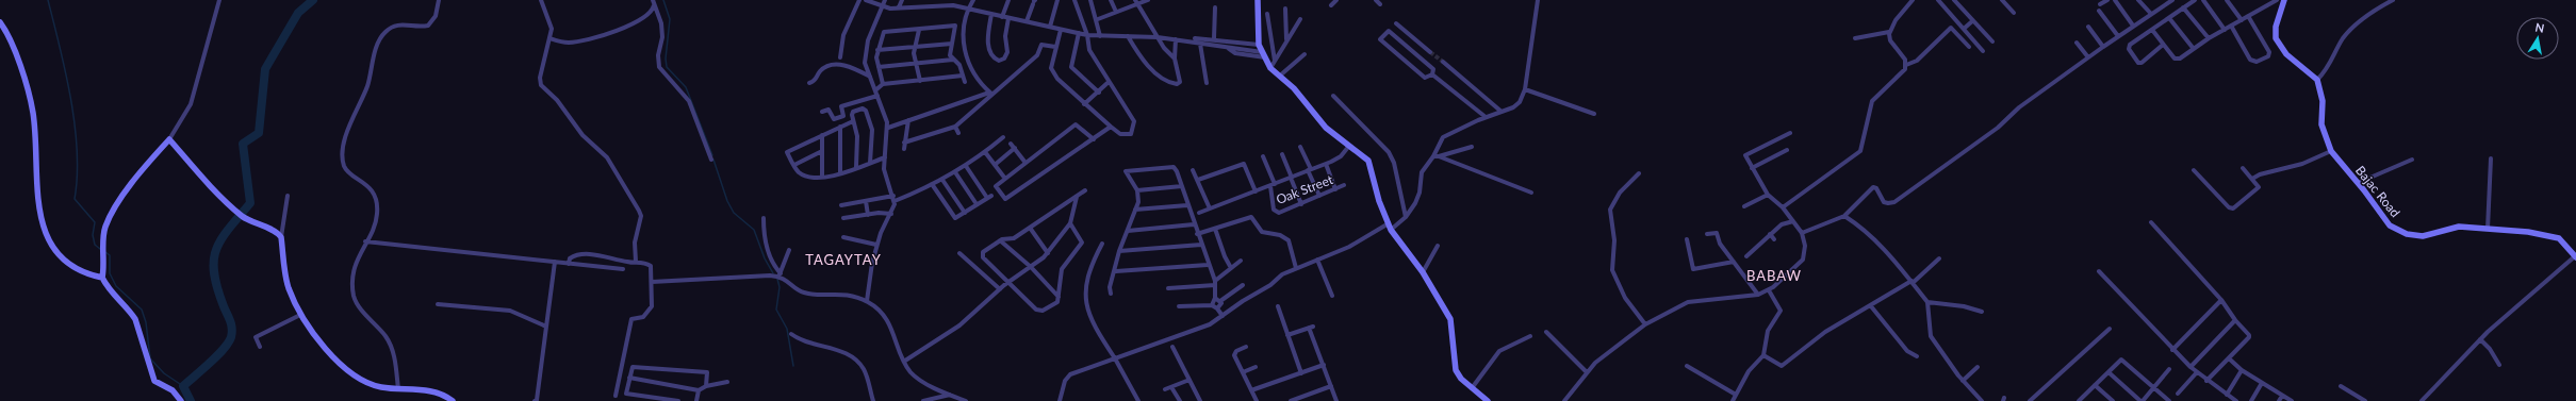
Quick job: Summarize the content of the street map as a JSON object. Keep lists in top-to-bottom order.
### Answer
{
  "streets": {
    "street": ["Oak Street", "Bajac Road"]
  },
  "districts": ["TAGAYTAY", "BABAW"],
  "north": "top"
}
